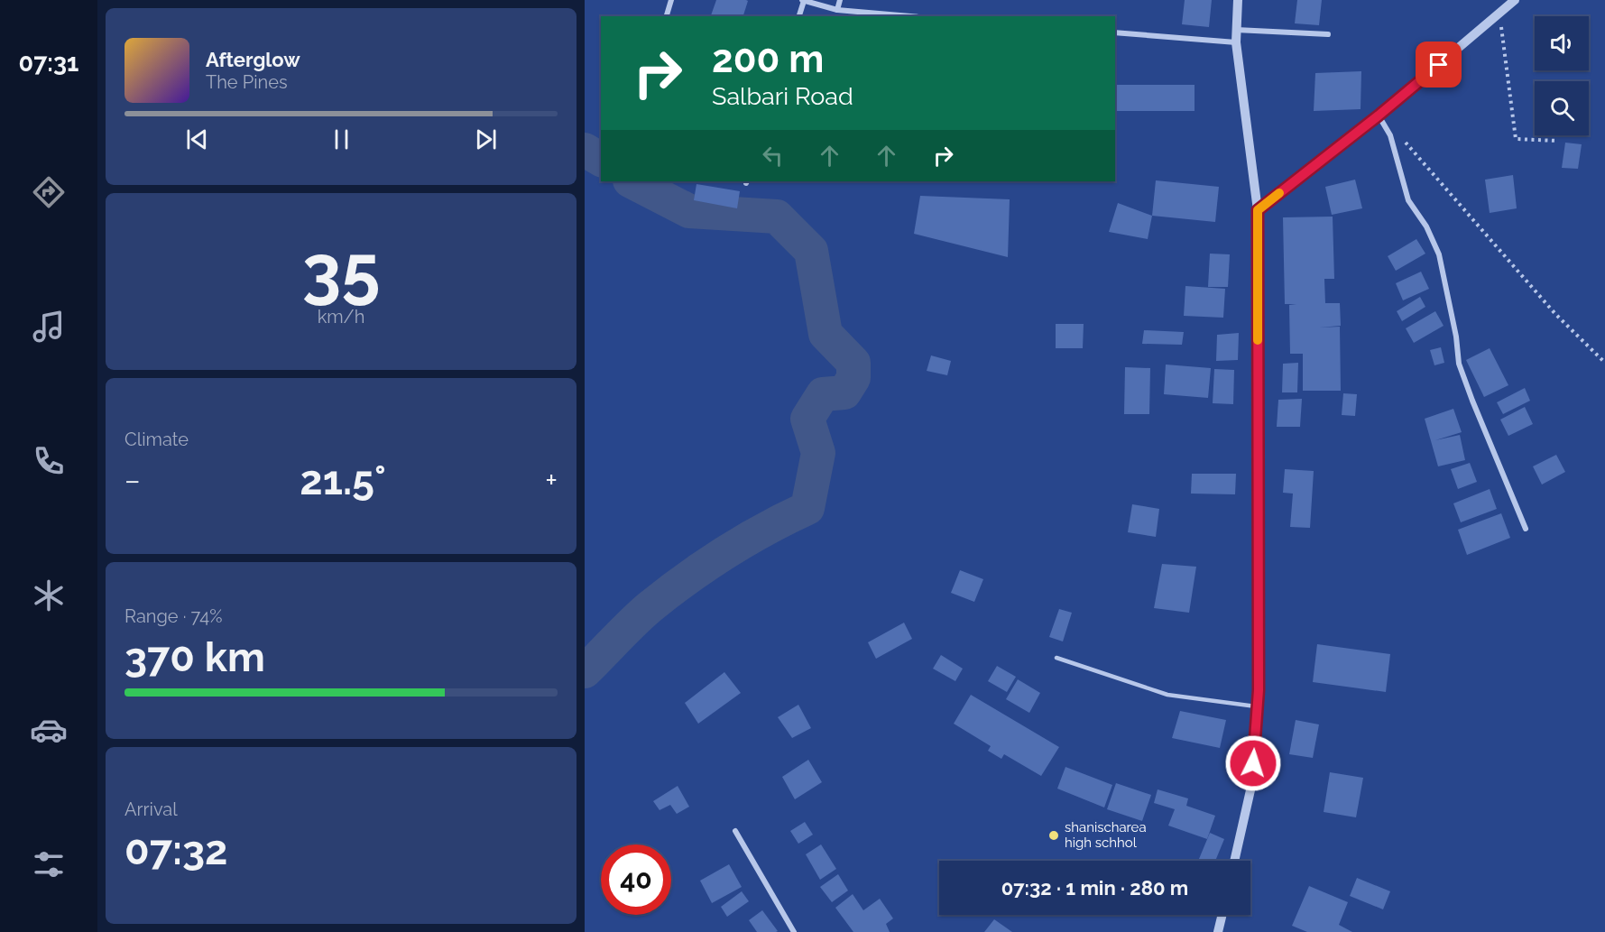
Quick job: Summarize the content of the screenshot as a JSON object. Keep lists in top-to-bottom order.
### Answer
{
  "places": ["shanischarea high schhol"],
  "page": {
    "tabs": "07:31",
    "turn": ["200 m", "Salbari Road"],
    "song": ["Afterglow", "The Pines"],
    "tile": [
      ["35", "km/h"],
      "Climate",
      ["Range · 74%", "370 km"],
      ["Arrival", "07:32"]
    ],
    "heat": ["−", "21.5°", "+"],
    "limit": "40",
    "trip": "07:32 · 1 min · 280 m"
  }
}
